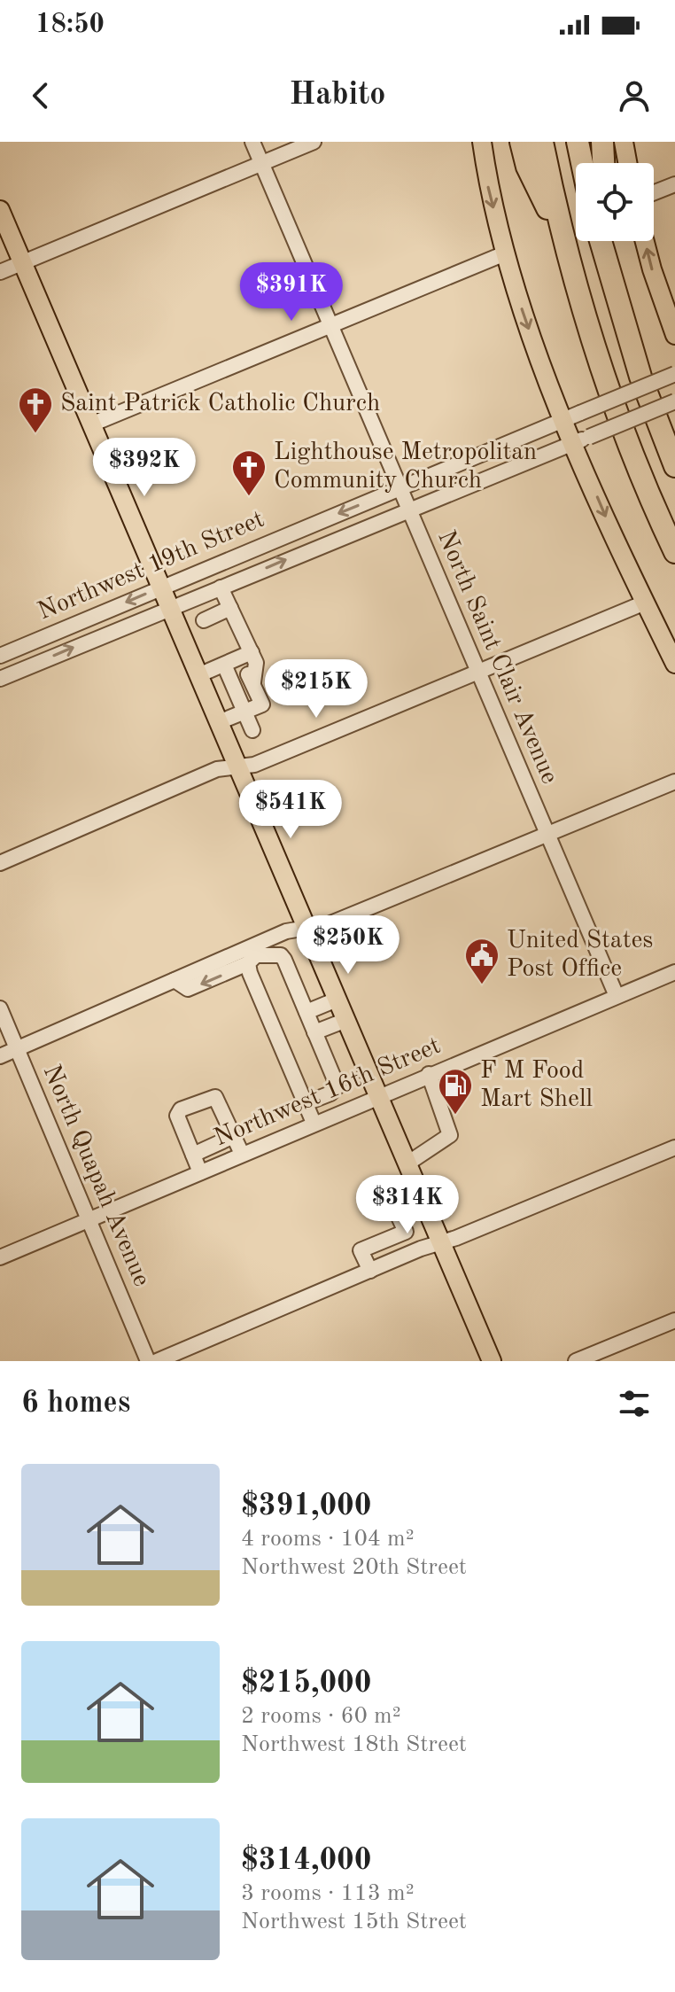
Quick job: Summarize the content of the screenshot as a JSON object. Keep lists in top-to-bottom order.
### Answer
{
  "streets": {
    "street": [
      "Northwest 19th Street",
      "North Saint Clair Avenue",
      "Northwest 16th Street",
      "North Quapah Avenue"
    ]
  },
  "crossings": [
    ["Northwest 19th Street", "North Saint Clair Avenue"],
    ["North Saint Clair Avenue", "Northwest 16th Street"],
    ["Northwest 16th Street", "North Quapah Avenue"]
  ],
  "places": {
    "church": ["Saint Patrick Catholic Church", "Lighthouse Metropolitan Community Church"],
    "public building": ["United States Post Office"],
    "fuel station": ["F M Food Mart Shell"]
  },
  "page": {
    "status": "18:50",
    "header": "Habito",
    "price": [
      "$391K",
      "$392K",
      "$215K",
      "$541K",
      "$250K",
      "$314K"
    ],
    "heading": "6 homes",
    "list": [
      {
        "name": "$391,000",
        "note": "4 rooms · 104 m² · Northwest 20th Street"
      },
      {
        "name": "$215,000",
        "note": "2 rooms · 60 m² · Northwest 18th Street"
      },
      {
        "name": "$314,000",
        "note": "3 rooms · 113 m² · Northwest 15th Street"
      }
    ]
  }
}
